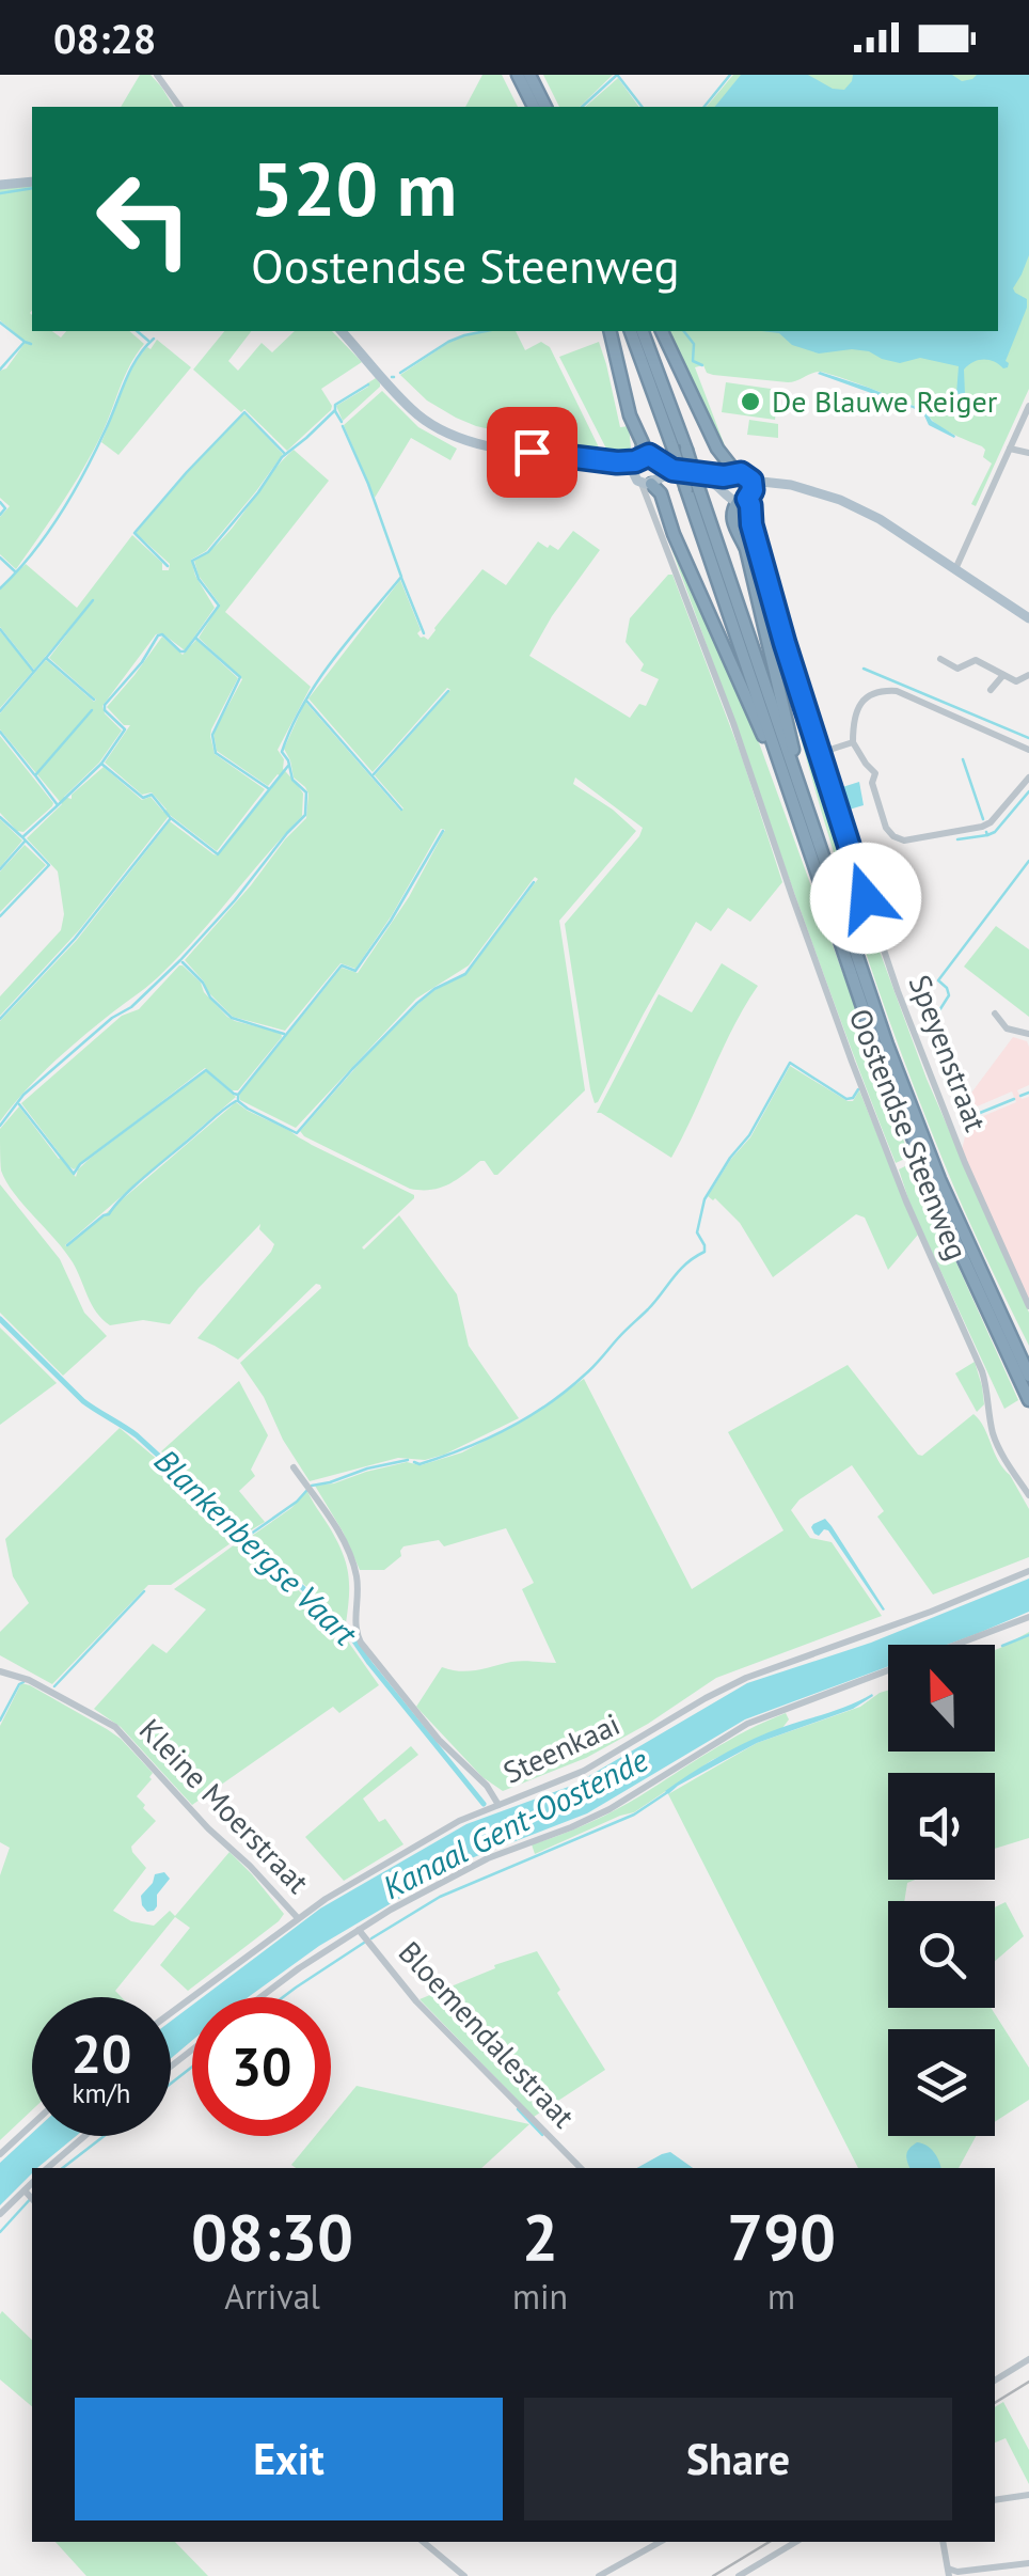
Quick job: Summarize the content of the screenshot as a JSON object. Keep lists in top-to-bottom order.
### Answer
{
  "streets": {
    "main road": ["Oostendse Steenweg"],
    "street": [
      "Speyenstraat",
      "Steenkaai",
      "Kleine Moerstraat",
      "Bloemendalestraat"
    ]
  },
  "crossings": [
    ["Steenkaai", "Kleine Moerstraat"]
  ],
  "water": ["Blankenbergse Vaart", "Kanaal Gent-Oostende"],
  "places": ["De Blauwe Reiger"],
  "north": "top",
  "page": {
    "status": "08:28",
    "turn": ["520 m", "Oostendse Steenweg"],
    "speed": "20 km/h",
    "limit": "30",
    "eta": [
      "08:30",
      "Arrival",
      "2",
      "min",
      "790",
      "m"
    ],
    "buttons": ["Exit", "Share"]
  }
}
